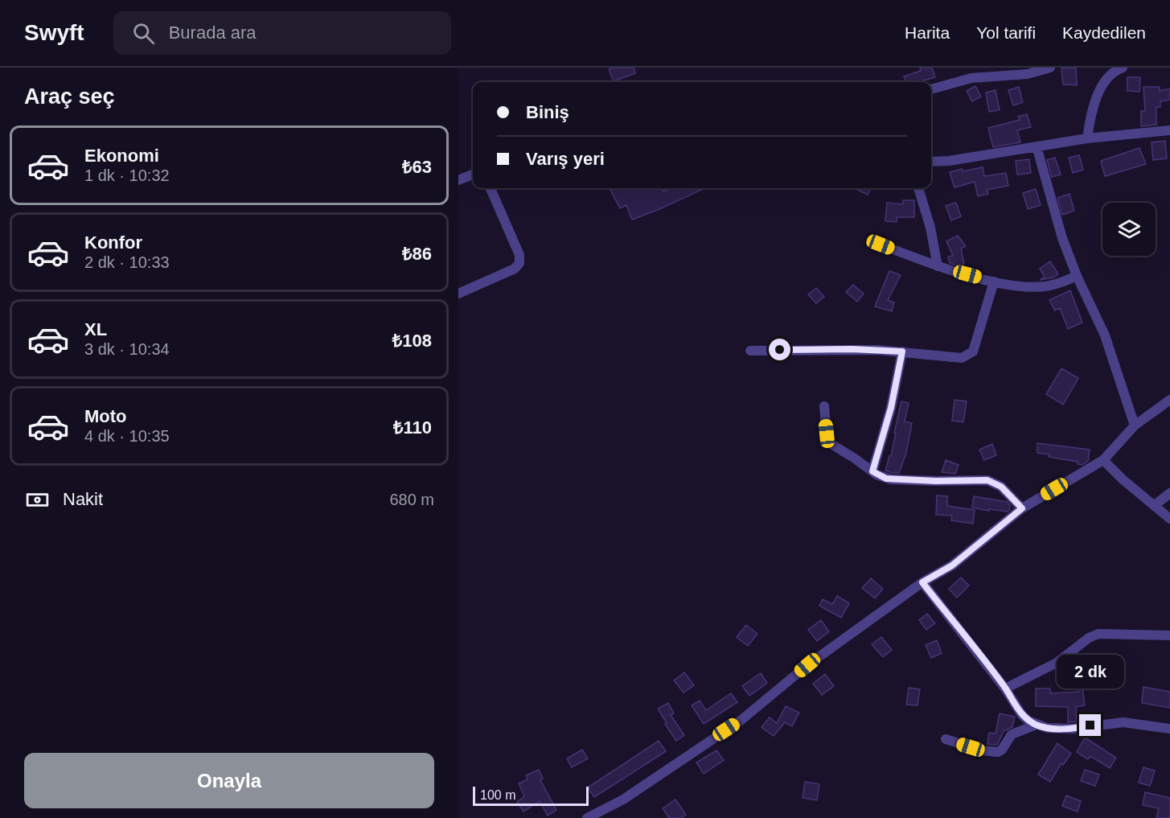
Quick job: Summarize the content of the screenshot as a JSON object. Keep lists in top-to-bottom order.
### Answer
{
  "scale_bar": "100 m",
  "page": {
    "header": "Swyft",
    "search": "Burada ara",
    "nav": ["Harita", "Yol tarifi", "Kaydedilen"],
    "heading": "Araç seç",
    "banner": ["Biniş", "Varış yeri"],
    "list": [
      {
        "name": "Ekonomi",
        "note": "1 dk · 10:32",
        "value": "₺63"
      },
      {
        "name": "Konfor",
        "note": "2 dk · 10:33",
        "value": "₺86"
      },
      {
        "name": "XL",
        "note": "3 dk · 10:34",
        "value": "₺108"
      },
      {
        "name": "Moto",
        "note": "4 dk · 10:35",
        "value": "₺110"
      }
    ],
    "pay": ["Nakit", "680 m"],
    "bubble": "2 dk",
    "buttons": "Onayla",
    "scale": "100 m"
  }
}
